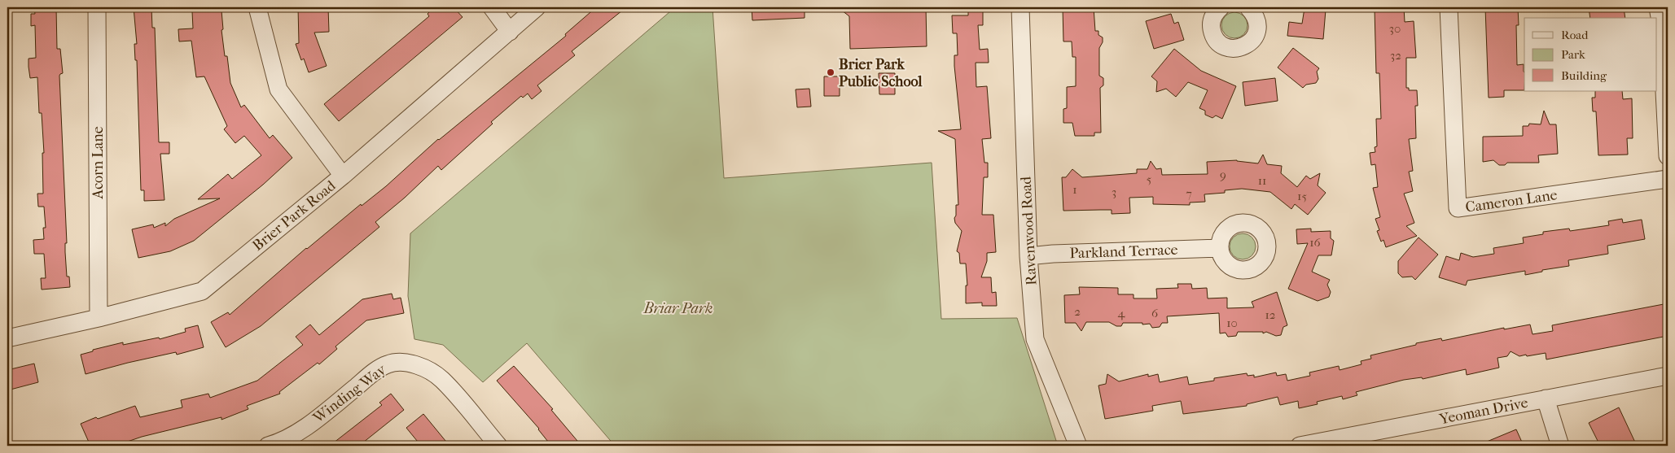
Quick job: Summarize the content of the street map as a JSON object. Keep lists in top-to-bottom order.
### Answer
{
  "streets": {
    "street": [
      "Acorn Lane",
      "Cameron Lane",
      "Brier Park Road",
      "Ravenwood Road",
      "Parkland Terrace",
      "Winding Way",
      "Yeoman Drive"
    ]
  },
  "crossings": [
    ["Acorn Lane", "Brier Park Road"],
    ["Ravenwood Road", "Parkland Terrace"]
  ],
  "parks": ["Briar Park"],
  "places": ["Brier Park Public School"],
  "house_numbers": [
    "30",
    "32",
    "9",
    "5",
    "11",
    "1",
    "3",
    "7",
    "15",
    "16",
    "2",
    "4",
    "6",
    "12",
    "10"
  ],
  "legend": ["Road", "Park", "Building"]
}
